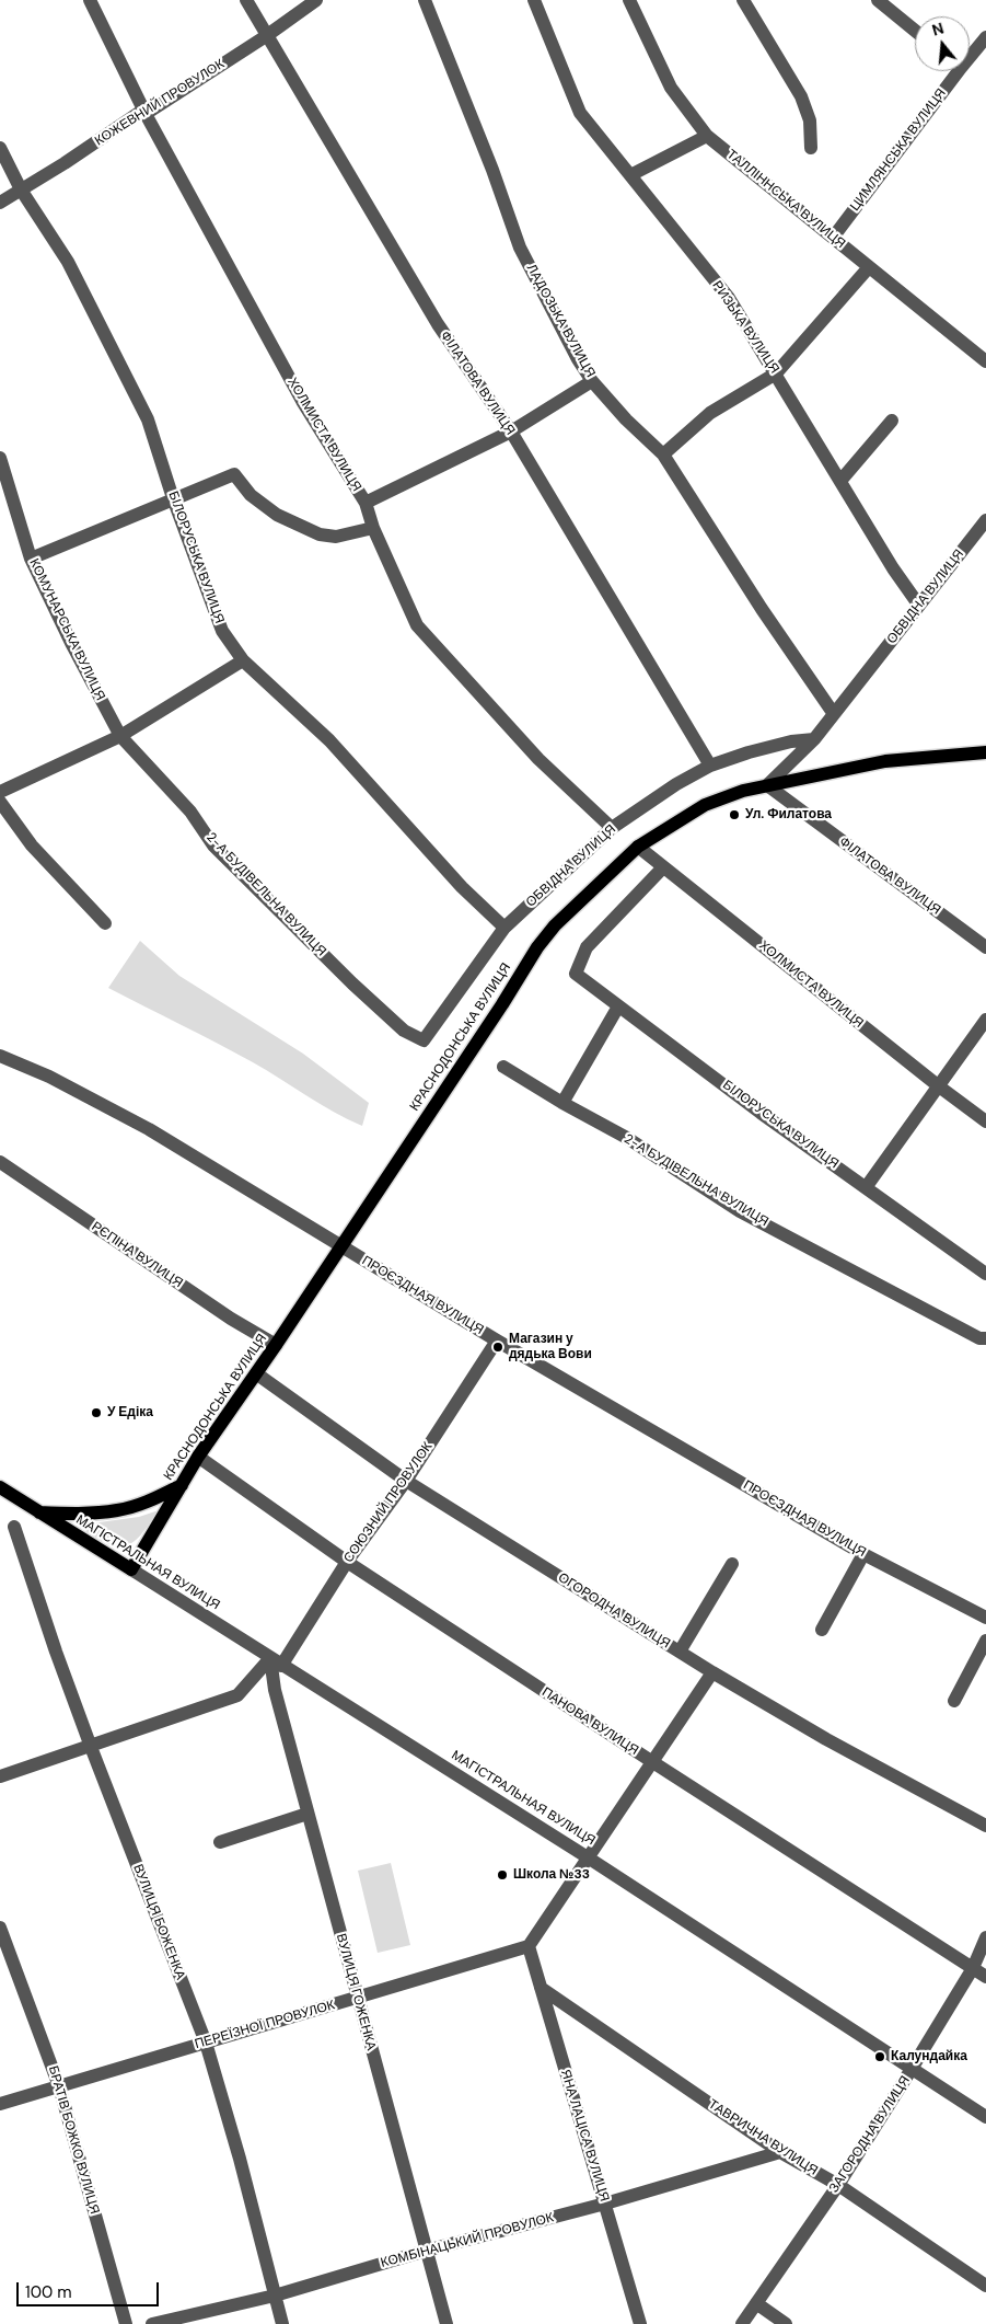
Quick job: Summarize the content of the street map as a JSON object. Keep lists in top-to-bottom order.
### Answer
{
  "streets": {
    "main road": ["КРАСНОДОНСЬКА ВУЛИЦЯ", "МАГІСТРАЛЬНАЯ ВУЛИЦЯ"],
    "street": [
      "КОЖЕВНИЙ ПРОВУЛОК",
      "ЦИМЛЯНСЬКА ВУЛИЦЯ",
      "ТАЛЛІННСЬКА ВУЛИЦЯ",
      "ЛАДОЗЬКА ВУЛИЦЯ",
      "РИЗЬКА ВУЛИЦЯ",
      "ФІЛАТОВА ВУЛИЦЯ",
      "ХОЛМИСТА ВУЛИЦЯ",
      "БІЛОРУСЬКА ВУЛИЦЯ",
      "ОБВІДНА ВУЛИЦЯ",
      "КОМУНАРСЬКА ВУЛИЦЯ",
      "2-А БУДІВЕЛЬНА ВУЛИЦЯ",
      "РЄПІНА ВУЛИЦЯ",
      "ПРОЄЗДНАЯ ВУЛИЦЯ",
      "СОЮЗНИЙ ПРОВУЛОК",
      "ОГОРОДНА ВУЛИЦЯ",
      "ПАНОВА ВУЛИЦЯ",
      "ВУЛИЦЯ БОЖЕНКА",
      "ВУЛИЦЯ ГОЖЕНКА",
      "ПЕРЕЇЗНОЇ ПРОВУЛОК",
      "ЗАГОРОДНА ВУЛИЦЯ",
      "ЯНА ЛАЦІСА ВУЛИЦЯ",
      "ТАВРИЧНА ВУЛИЦЯ",
      "БРАТІВ БОЖКО ВУЛИЦЯ",
      "КОМБІНАЦЬКИЙ ПРОВУЛОК"
    ]
  },
  "crossings": [
    ["КОЖЕВНИЙ ПРОВУЛОК", "ФІЛАТОВА ВУЛИЦЯ"],
    ["КОЖЕВНИЙ ПРОВУЛОК", "ХОЛМИСТА ВУЛИЦЯ"],
    ["КОЖЕВНИЙ ПРОВУЛОК", "БІЛОРУСЬКА ВУЛИЦЯ"],
    ["ЦИМЛЯНСЬКА ВУЛИЦЯ", "ТАЛЛІННСЬКА ВУЛИЦЯ"],
    ["ЛАДОЗЬКА ВУЛИЦЯ", "ОБВІДНА ВУЛИЦЯ"],
    ["РИЗЬКА ВУЛИЦЯ", "ОБВІДНА ВУЛИЦЯ"],
    ["ФІЛАТОВА ВУЛИЦЯ", "ОБВІДНА ВУЛИЦЯ"],
    ["ФІЛАТОВА ВУЛИЦЯ", "КРАСНОДОНСЬКА ВУЛИЦЯ"],
    ["ХОЛМИСТА ВУЛИЦЯ", "БІЛОРУСЬКА ВУЛИЦЯ"],
    ["ХОЛМИСТА ВУЛИЦЯ", "ОБВІДНА ВУЛИЦЯ"],
    ["ХОЛМИСТА ВУЛИЦЯ", "КРАСНОДОНСЬКА ВУЛИЦЯ"],
    ["БІЛОРУСЬКА ВУЛИЦЯ", "ОБВІДНА ВУЛИЦЯ"],
    ["ОБВІДНА ВУЛИЦЯ", "2-А БУДІВЕЛЬНА ВУЛИЦЯ"],
    ["КОМУНАРСЬКА ВУЛИЦЯ", "2-А БУДІВЕЛЬНА ВУЛИЦЯ"],
    ["КРАСНОДОНСЬКА ВУЛИЦЯ", "РЄПІНА ВУЛИЦЯ"],
    ["КРАСНОДОНСЬКА ВУЛИЦЯ", "ПРОЄЗДНАЯ ВУЛИЦЯ"],
    ["КРАСНОДОНСЬКА ВУЛИЦЯ", "МАГІСТРАЛЬНАЯ ВУЛИЦЯ"],
    ["КРАСНОДОНСЬКА ВУЛИЦЯ", "ОГОРОДНА ВУЛИЦЯ"],
    ["КРАСНОДОНСЬКА ВУЛИЦЯ", "ПАНОВА ВУЛИЦЯ"],
    ["ПРОЄЗДНАЯ ВУЛИЦЯ", "СОЮЗНИЙ ПРОВУЛОК"],
    ["СОЮЗНИЙ ПРОВУЛОК", "МАГІСТРАЛЬНАЯ ВУЛИЦЯ"],
    ["СОЮЗНИЙ ПРОВУЛОК", "ОГОРОДНА ВУЛИЦЯ"],
    ["СОЮЗНИЙ ПРОВУЛОК", "ПАНОВА ВУЛИЦЯ"],
    ["СОЮЗНИЙ ПРОВУЛОК", "ВУЛИЦЯ БОЖЕНКА"],
    ["СОЮЗНИЙ ПРОВУЛОК", "ВУЛИЦЯ ГОЖЕНКА"],
    ["МАГІСТРАЛЬНАЯ ВУЛИЦЯ", "ВУЛИЦЯ ГОЖЕНКА"],
    ["МАГІСТРАЛЬНАЯ ВУЛИЦЯ", "ЗАГОРОДНА ВУЛИЦЯ"],
    ["ПАНОВА ВУЛИЦЯ", "ЗАГОРОДНА ВУЛИЦЯ"],
    ["ВУЛИЦЯ БОЖЕНКА", "ПЕРЕЇЗНОЇ ПРОВУЛОК"],
    ["ВУЛИЦЯ БОЖЕНКА", "КОМБІНАЦЬКИЙ ПРОВУЛОК"],
    ["ВУЛИЦЯ ГОЖЕНКА", "ПЕРЕЇЗНОЇ ПРОВУЛОК"],
    ["ВУЛИЦЯ ГОЖЕНКА", "КОМБІНАЦЬКИЙ ПРОВУЛОК"],
    ["ПЕРЕЇЗНОЇ ПРОВУЛОК", "ЯНА ЛАЦІСА ВУЛИЦЯ"],
    ["ПЕРЕЇЗНОЇ ПРОВУЛОК", "БРАТІВ БОЖКО ВУЛИЦЯ"],
    ["ЗАГОРОДНА ВУЛИЦЯ", "ТАВРИЧНА ВУЛИЦЯ"],
    ["ЯНА ЛАЦІСА ВУЛИЦЯ", "ТАВРИЧНА ВУЛИЦЯ"],
    ["ЯНА ЛАЦІСА ВУЛИЦЯ", "КОМБІНАЦЬКИЙ ПРОВУЛОК"],
    ["ТАВРИЧНА ВУЛИЦЯ", "КОМБІНАЦЬКИЙ ПРОВУЛОК"]
  ],
  "places": [
    "Ул. Филатова",
    "Магазин у дядька Вови",
    "У Едіка",
    "Школа №33",
    "Калундайка"
  ],
  "scale_bar": "100 m",
  "north": "top"
}
